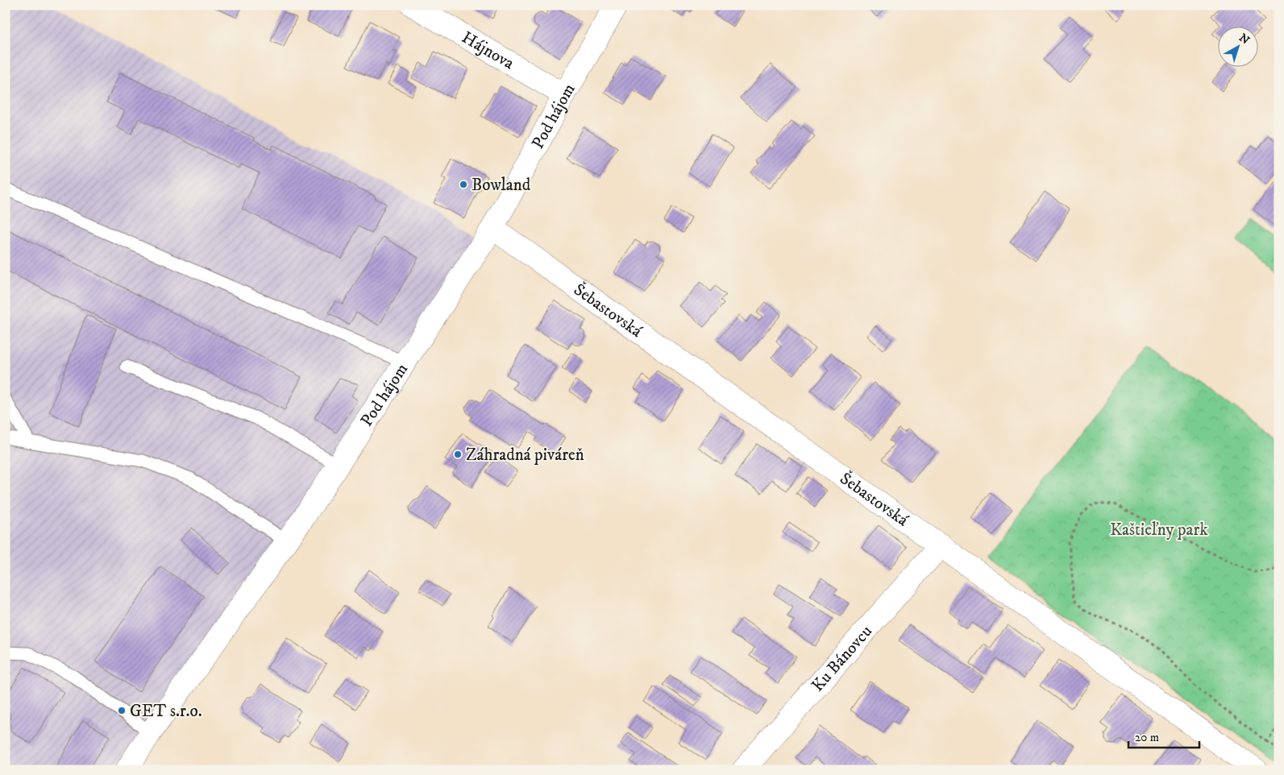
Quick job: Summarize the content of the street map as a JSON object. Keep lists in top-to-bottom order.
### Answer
{
  "streets": {
    "street": [
      "Hájnova",
      "Pod hájom",
      "Šebastovská",
      "Ku Bánovcu"
    ]
  },
  "crossings": [
    ["Hájnova", "Pod hájom"],
    ["Pod hájom", "Šebastovská"],
    ["Šebastovská", "Ku Bánovcu"]
  ],
  "parks": ["Kaštieľny park"],
  "places": ["Bowland", "Záhradná piváreň", "GET s.r.o."],
  "scale_bar": "20 m",
  "north": "top right"
}
